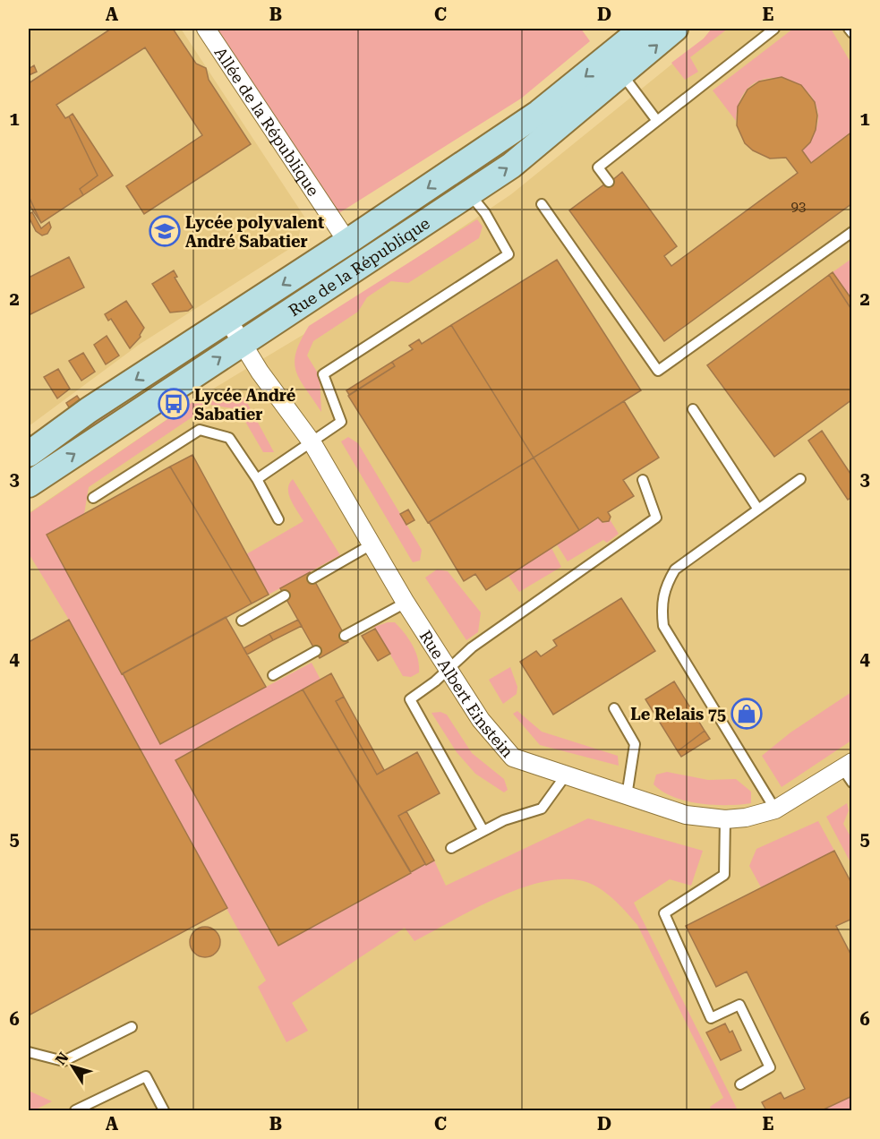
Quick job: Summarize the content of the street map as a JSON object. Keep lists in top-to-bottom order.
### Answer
{
  "streets": {
    "main road": ["Rue de la République"],
    "street": ["Allée de la République", "Rue Albert Einstein"]
  },
  "crossings": [
    ["Allée de la République", "Rue de la République"],
    ["Rue de la République", "Rue Albert Einstein"]
  ],
  "places": {
    "school or university": ["Lycée polyvalent André Sabatier"],
    "bus stop": ["Lycée André Sabatier"],
    "shop": ["Le Relais 75"]
  },
  "house_numbers": ["93"],
  "north": "top left",
  "grid": {
    "columns": [
      "A",
      "B",
      "C",
      "D",
      "E"
    ],
    "rows": [
      "1",
      "2",
      "3",
      "4",
      "5",
      "6"
    ]
  }
}
